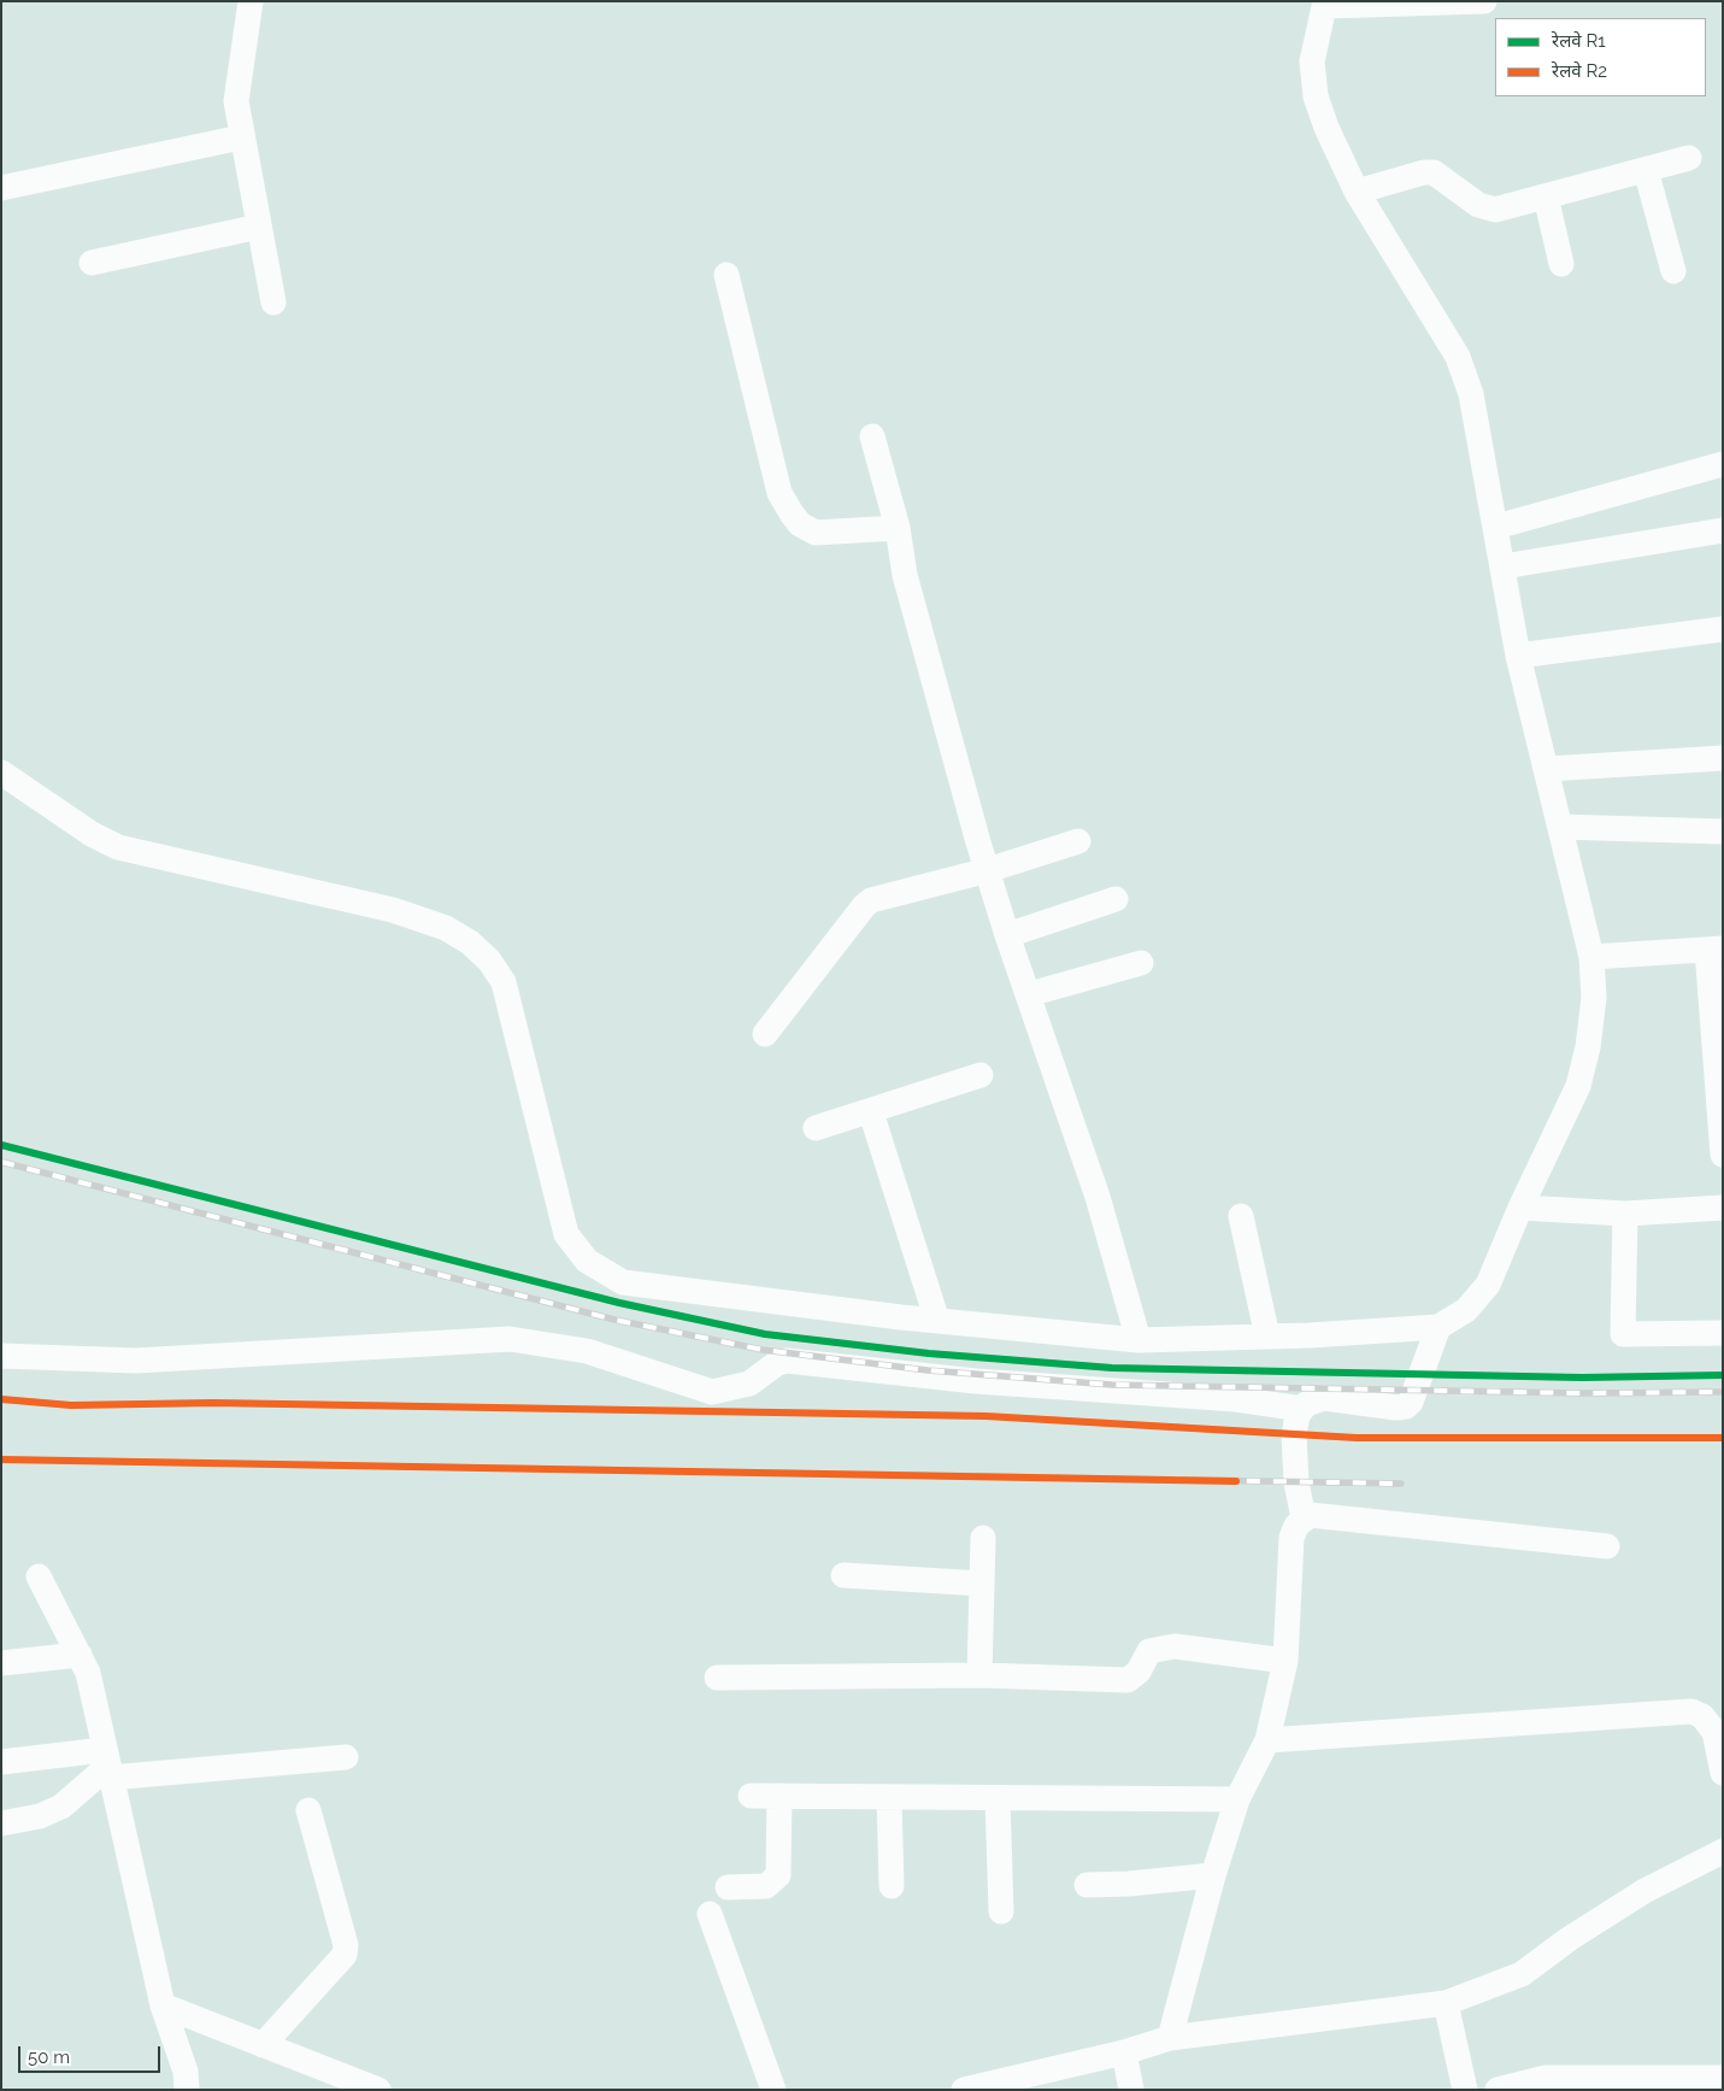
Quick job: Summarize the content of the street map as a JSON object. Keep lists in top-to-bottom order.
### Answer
{
  "lines": ["rail line R1", "rail line R2"],
  "legend": ["रेलवे R1", "रेलवे R2"],
  "scale_bar": "50 m"
}
